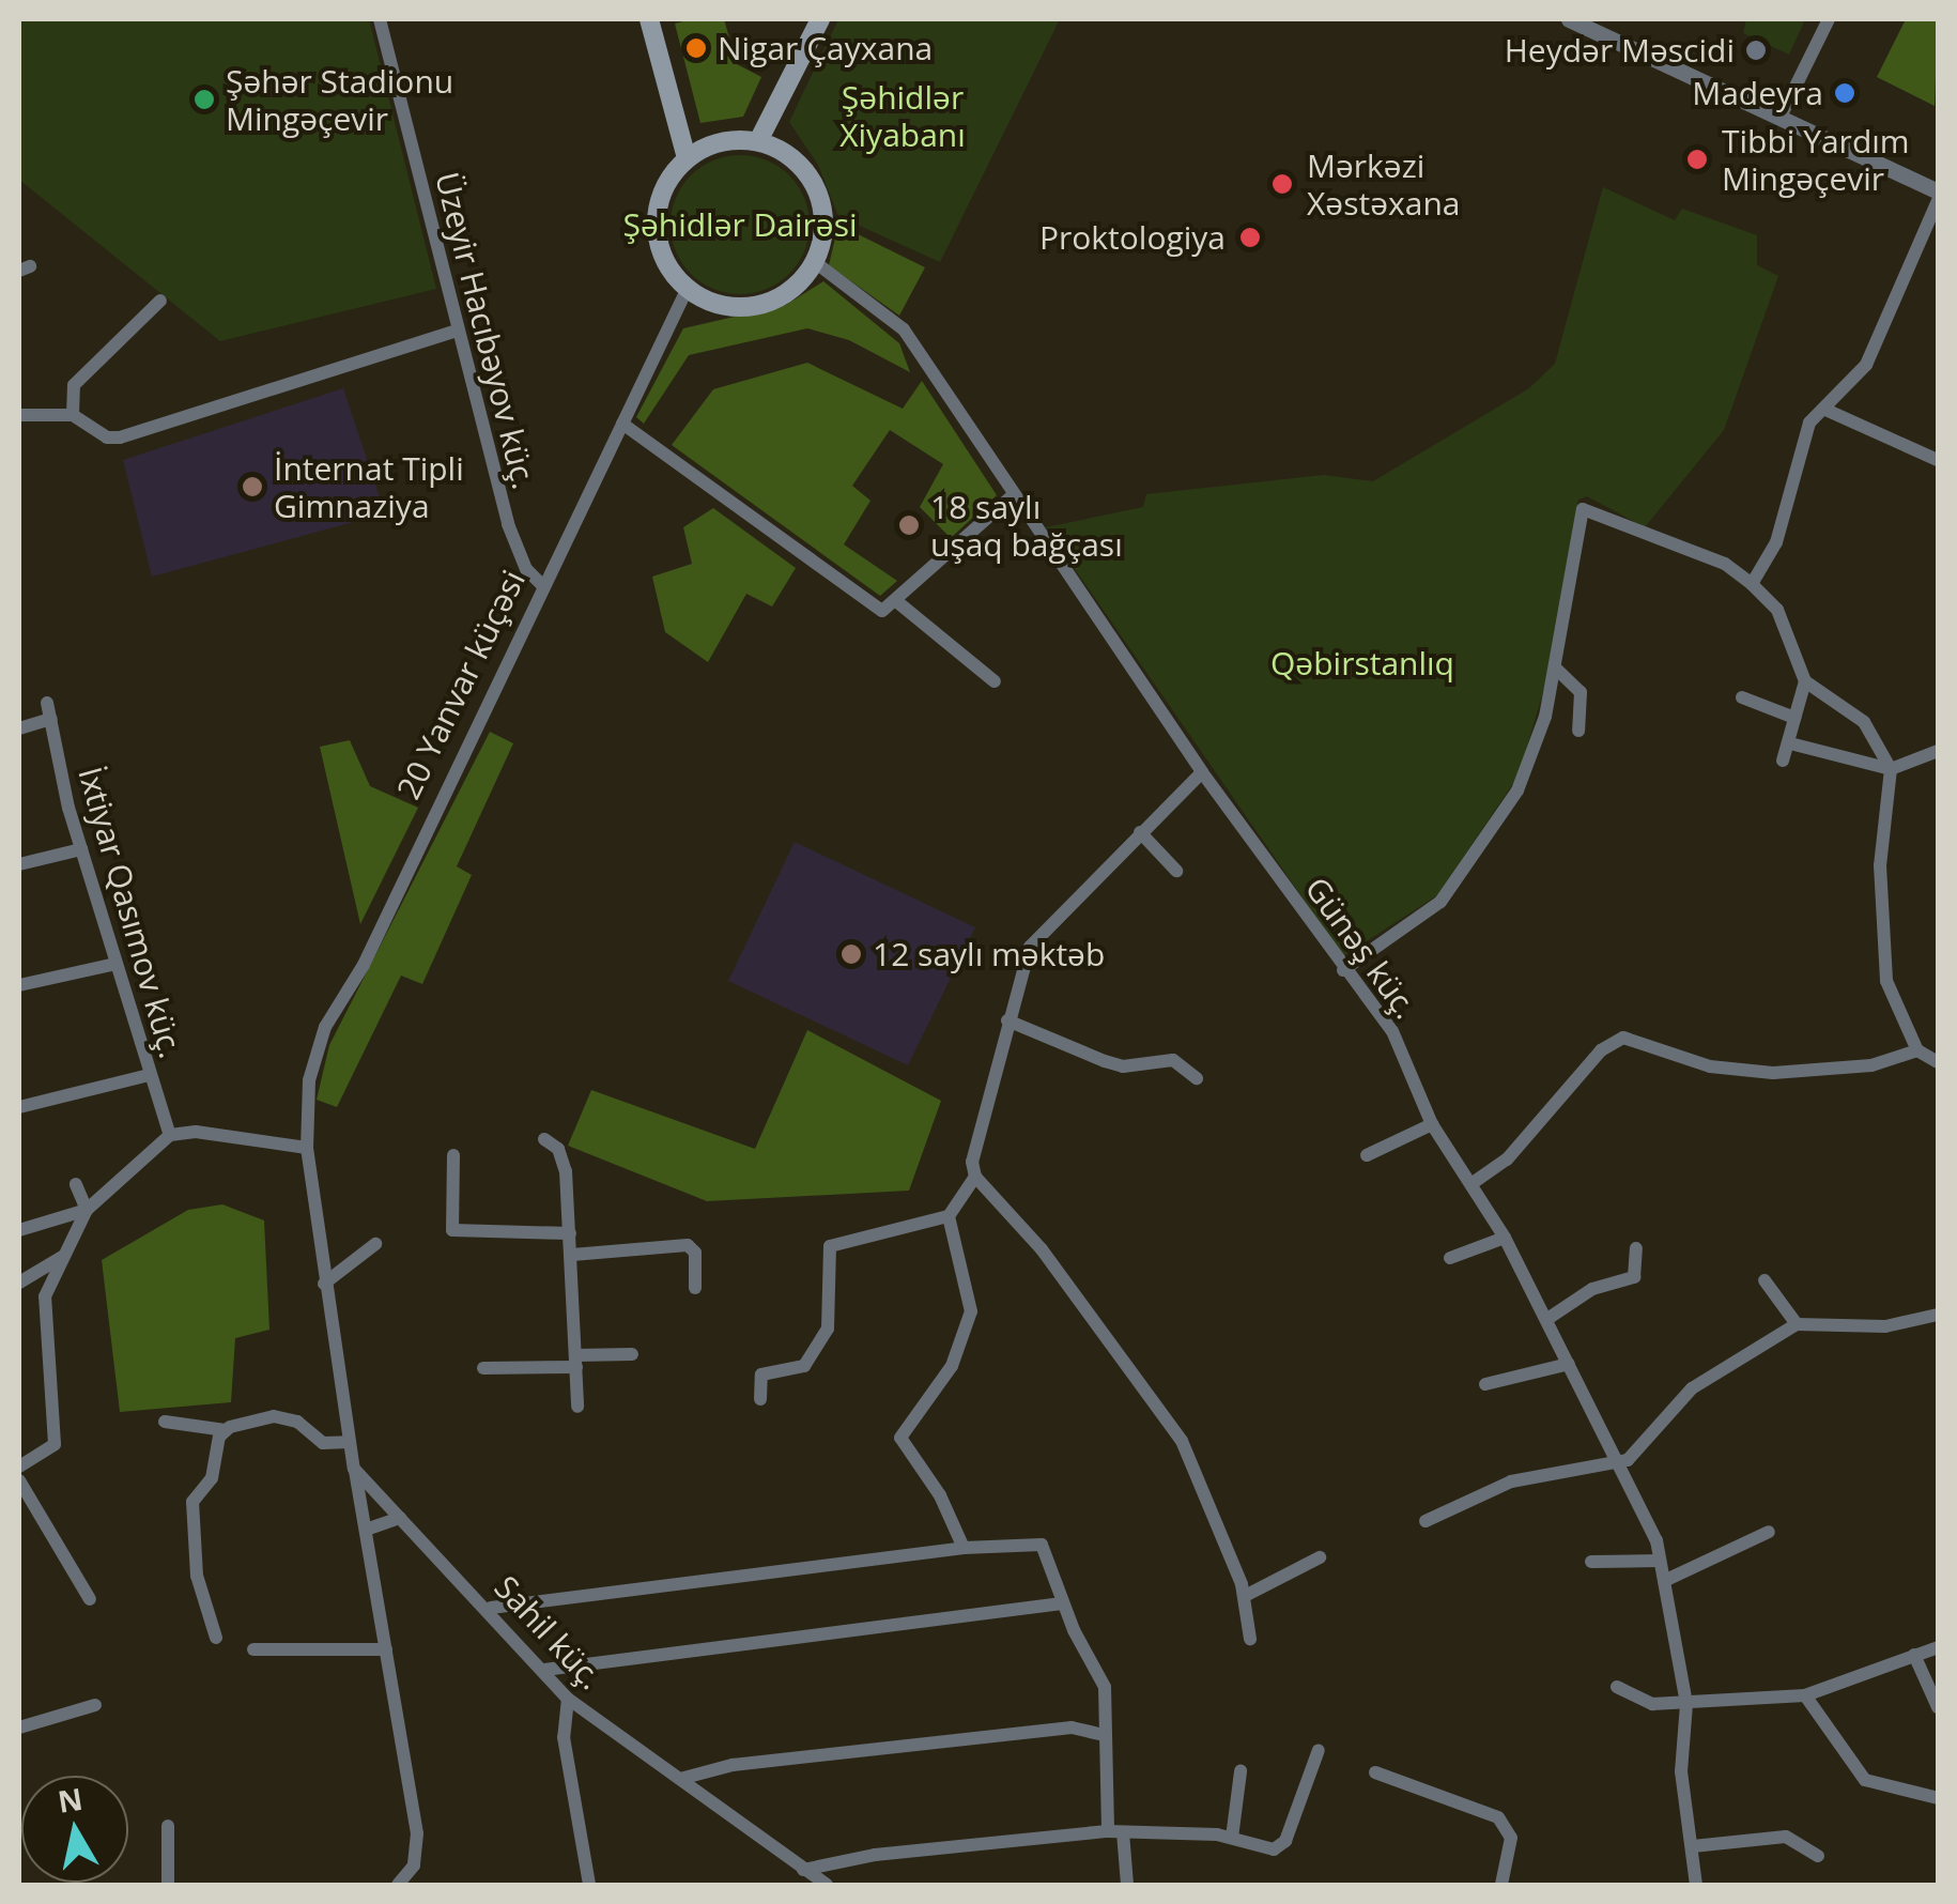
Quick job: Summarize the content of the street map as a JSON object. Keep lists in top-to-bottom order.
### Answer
{
  "streets": {
    "street": [
      "Üzeyir Hacıbəyov küç.",
      "20 Yanvar küçəsi",
      "İxtiyar Qasımov küç.",
      "Günəş küç.",
      "Sahil küç."
    ]
  },
  "crossings": [
    ["Üzeyir Hacıbəyov küç.", "20 Yanvar küçəsi"],
    ["20 Yanvar küçəsi", "Günəş küç."]
  ],
  "parks": ["Şəhidlər Xiyabanı", "Şəhidlər Dairəsi", "Qəbirstanlıq"],
  "places": [
    "Nigar Çayxana",
    "Heydər Məscidi",
    "Madeyra",
    "Şəhər Stadionu Mingəçevir",
    "Tibbi Yardım Mingəçevir",
    "Mərkəzi Xəstəxana",
    "Proktologiya",
    "İnternat Tipli Gimnaziya",
    "18 saylı uşaq bağçası",
    "12 saylı məktəb"
  ],
  "north": "top"
}
